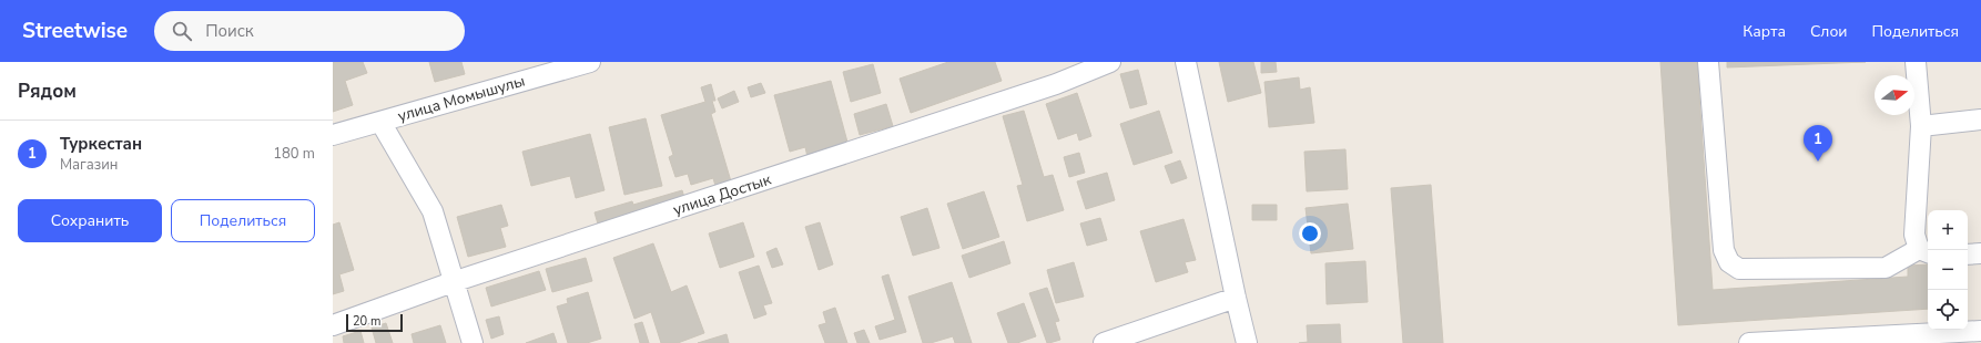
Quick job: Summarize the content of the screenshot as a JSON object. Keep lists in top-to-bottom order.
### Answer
{
  "streets": {
    "street": ["улица Момышулы", "улица Достык"]
  },
  "scale_bar": "20 m",
  "north": "right",
  "page": {
    "header": "Streetwise",
    "search": "Поиск",
    "nav": ["Карта", "Слои", "Поделиться"],
    "heading": "Рядом",
    "list": [
      {
        "mark": "1",
        "name": "Туркестан",
        "note": "Магазин",
        "value": "180 m"
      }
    ],
    "pins": "1",
    "buttons": ["Сохранить", "Поделиться"],
    "map_buttons": ["+", "−"],
    "scale": "20 m"
  }
}
